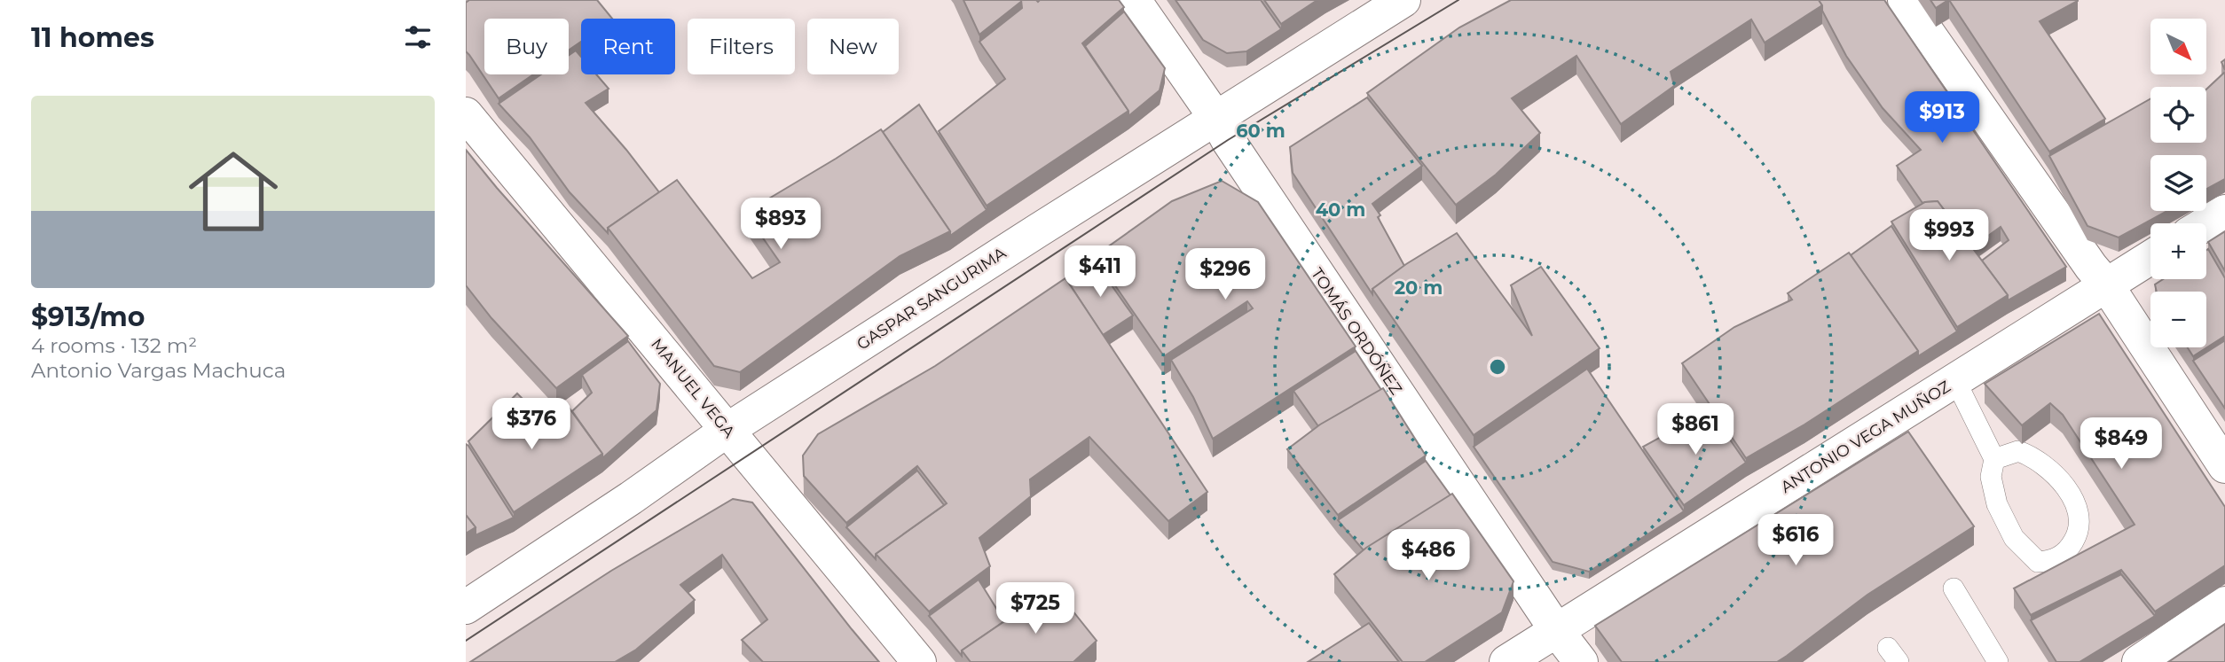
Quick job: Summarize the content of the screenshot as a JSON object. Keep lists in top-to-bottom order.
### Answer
{
  "streets": {
    "street": [
      "GASPAR SANGURIMA",
      "TOMÁS ORDÓÑEZ",
      "MANUEL VEGA",
      "ANTONIO VEGA MUÑOZ"
    ]
  },
  "crossings": [
    ["GASPAR SANGURIMA", "TOMÁS ORDÓÑEZ"],
    ["GASPAR SANGURIMA", "MANUEL VEGA"],
    ["TOMÁS ORDÓÑEZ", "ANTONIO VEGA MUÑOZ"]
  ],
  "north": "bottom right",
  "page": {
    "heading": "11 homes",
    "map_buttons": ["+", "−"],
    "chip": [
      "Buy",
      "Rent",
      "Filters",
      "New"
    ],
    "list": [
      {
        "name": "$913/mo",
        "note": "4 rooms · 132 m² · Antonio Vargas Machuca"
      }
    ],
    "price": [
      "$913",
      "$893",
      "$993",
      "$411",
      "$296",
      "$376",
      "$861",
      "$849",
      "$616",
      "$486",
      "$725"
    ]
  },
  "rings": ["60 m", "40 m", "20 m"]
}
